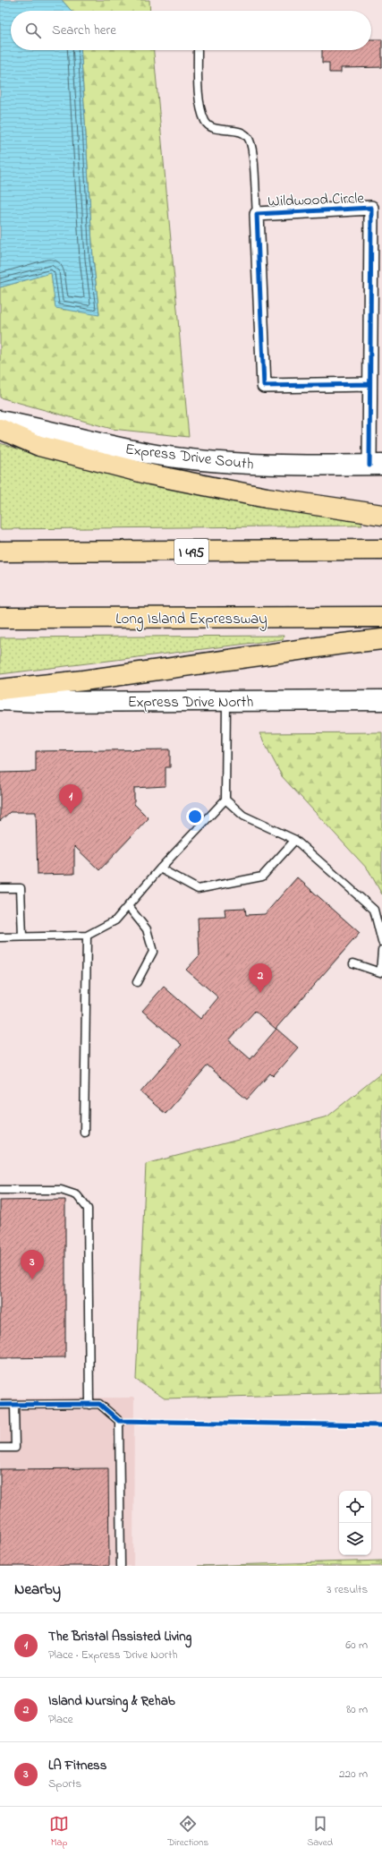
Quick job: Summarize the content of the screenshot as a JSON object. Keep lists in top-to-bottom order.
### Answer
{
  "streets": {
    "highway": ["I 495", "Long Island Expressway"],
    "main road": ["Express Drive South", "Express Drive North"],
    "street": ["Wildwood Circle"]
  },
  "crossings": [
    ["Wildwood Circle", "Express Drive South"]
  ],
  "page": {
    "search": "Search here",
    "pins": ["1", "2", "3"],
    "heading": ["Nearby", "3 results"],
    "list": [
      {
        "mark": "1",
        "name": "The Bristal Assisted Living",
        "note": "Place · Express Drive North",
        "value": "60 m"
      },
      {
        "mark": "2",
        "name": "Island Nursing & Rehab",
        "note": "Place",
        "value": "80 m"
      },
      {
        "mark": "3",
        "name": "LA Fitness",
        "note": "Sports",
        "value": "220 m"
      }
    ],
    "nav": ["Map", "Directions", "Saved"]
  }
}
